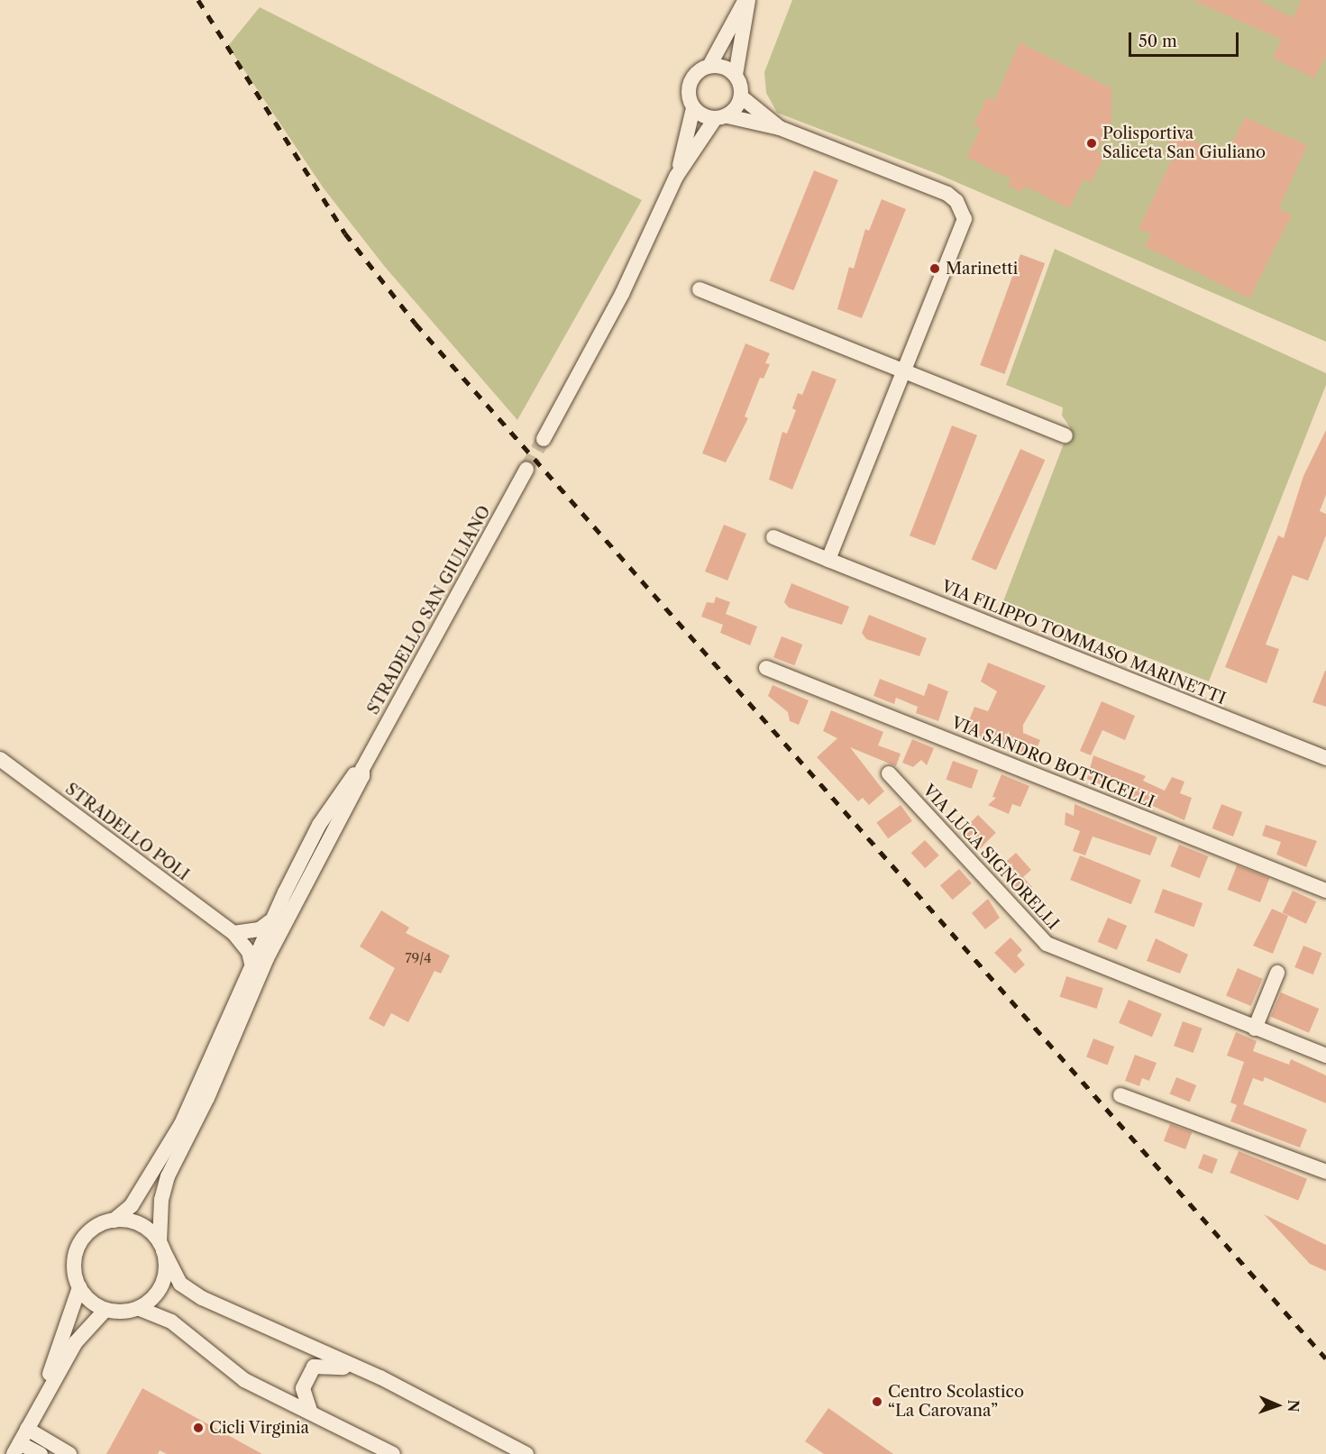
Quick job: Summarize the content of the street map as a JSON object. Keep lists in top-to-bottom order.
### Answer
{
  "streets": {
    "street": [
      "STRADELLO SAN GIULIANO",
      "VIA FILIPPO TOMMASO MARINETTI",
      "VIA SANDRO BOTTICELLI",
      "STRADELLO POLI",
      "VIA LUCA SIGNORELLI"
    ]
  },
  "crossings": [
    ["STRADELLO SAN GIULIANO", "STRADELLO POLI"]
  ],
  "places": [
    "Polisportiva Saliceta San Giuliano",
    "Marinetti",
    "Centro Scolastico “La Carovana”",
    "Cicli Virginia"
  ],
  "house_numbers": ["79/4"],
  "scale_bar": "50 m",
  "north": "right"
}
